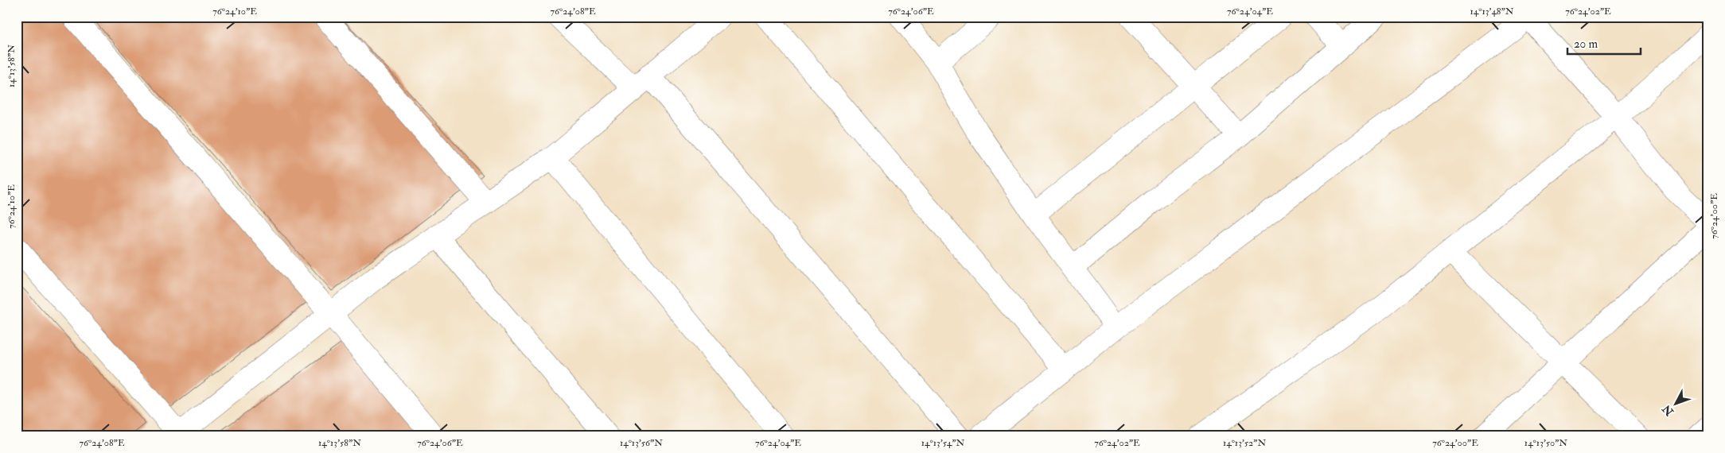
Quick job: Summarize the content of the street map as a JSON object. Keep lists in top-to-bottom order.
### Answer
{
  "scale_bar": "20 m",
  "north": "bottom left",
  "coordinates": [
    "76°24'10\"E",
    "76°24'08\"E",
    "76°24'06\"E",
    "76°24'04\"E",
    "14°13'48\"N",
    "76°24'02\"E",
    "14°13'58\"N",
    "76°24'00\"E",
    "14°13'56\"N",
    "14°13'54\"N",
    "14°13'52\"N",
    "14°13'50\"N"
  ]
}
